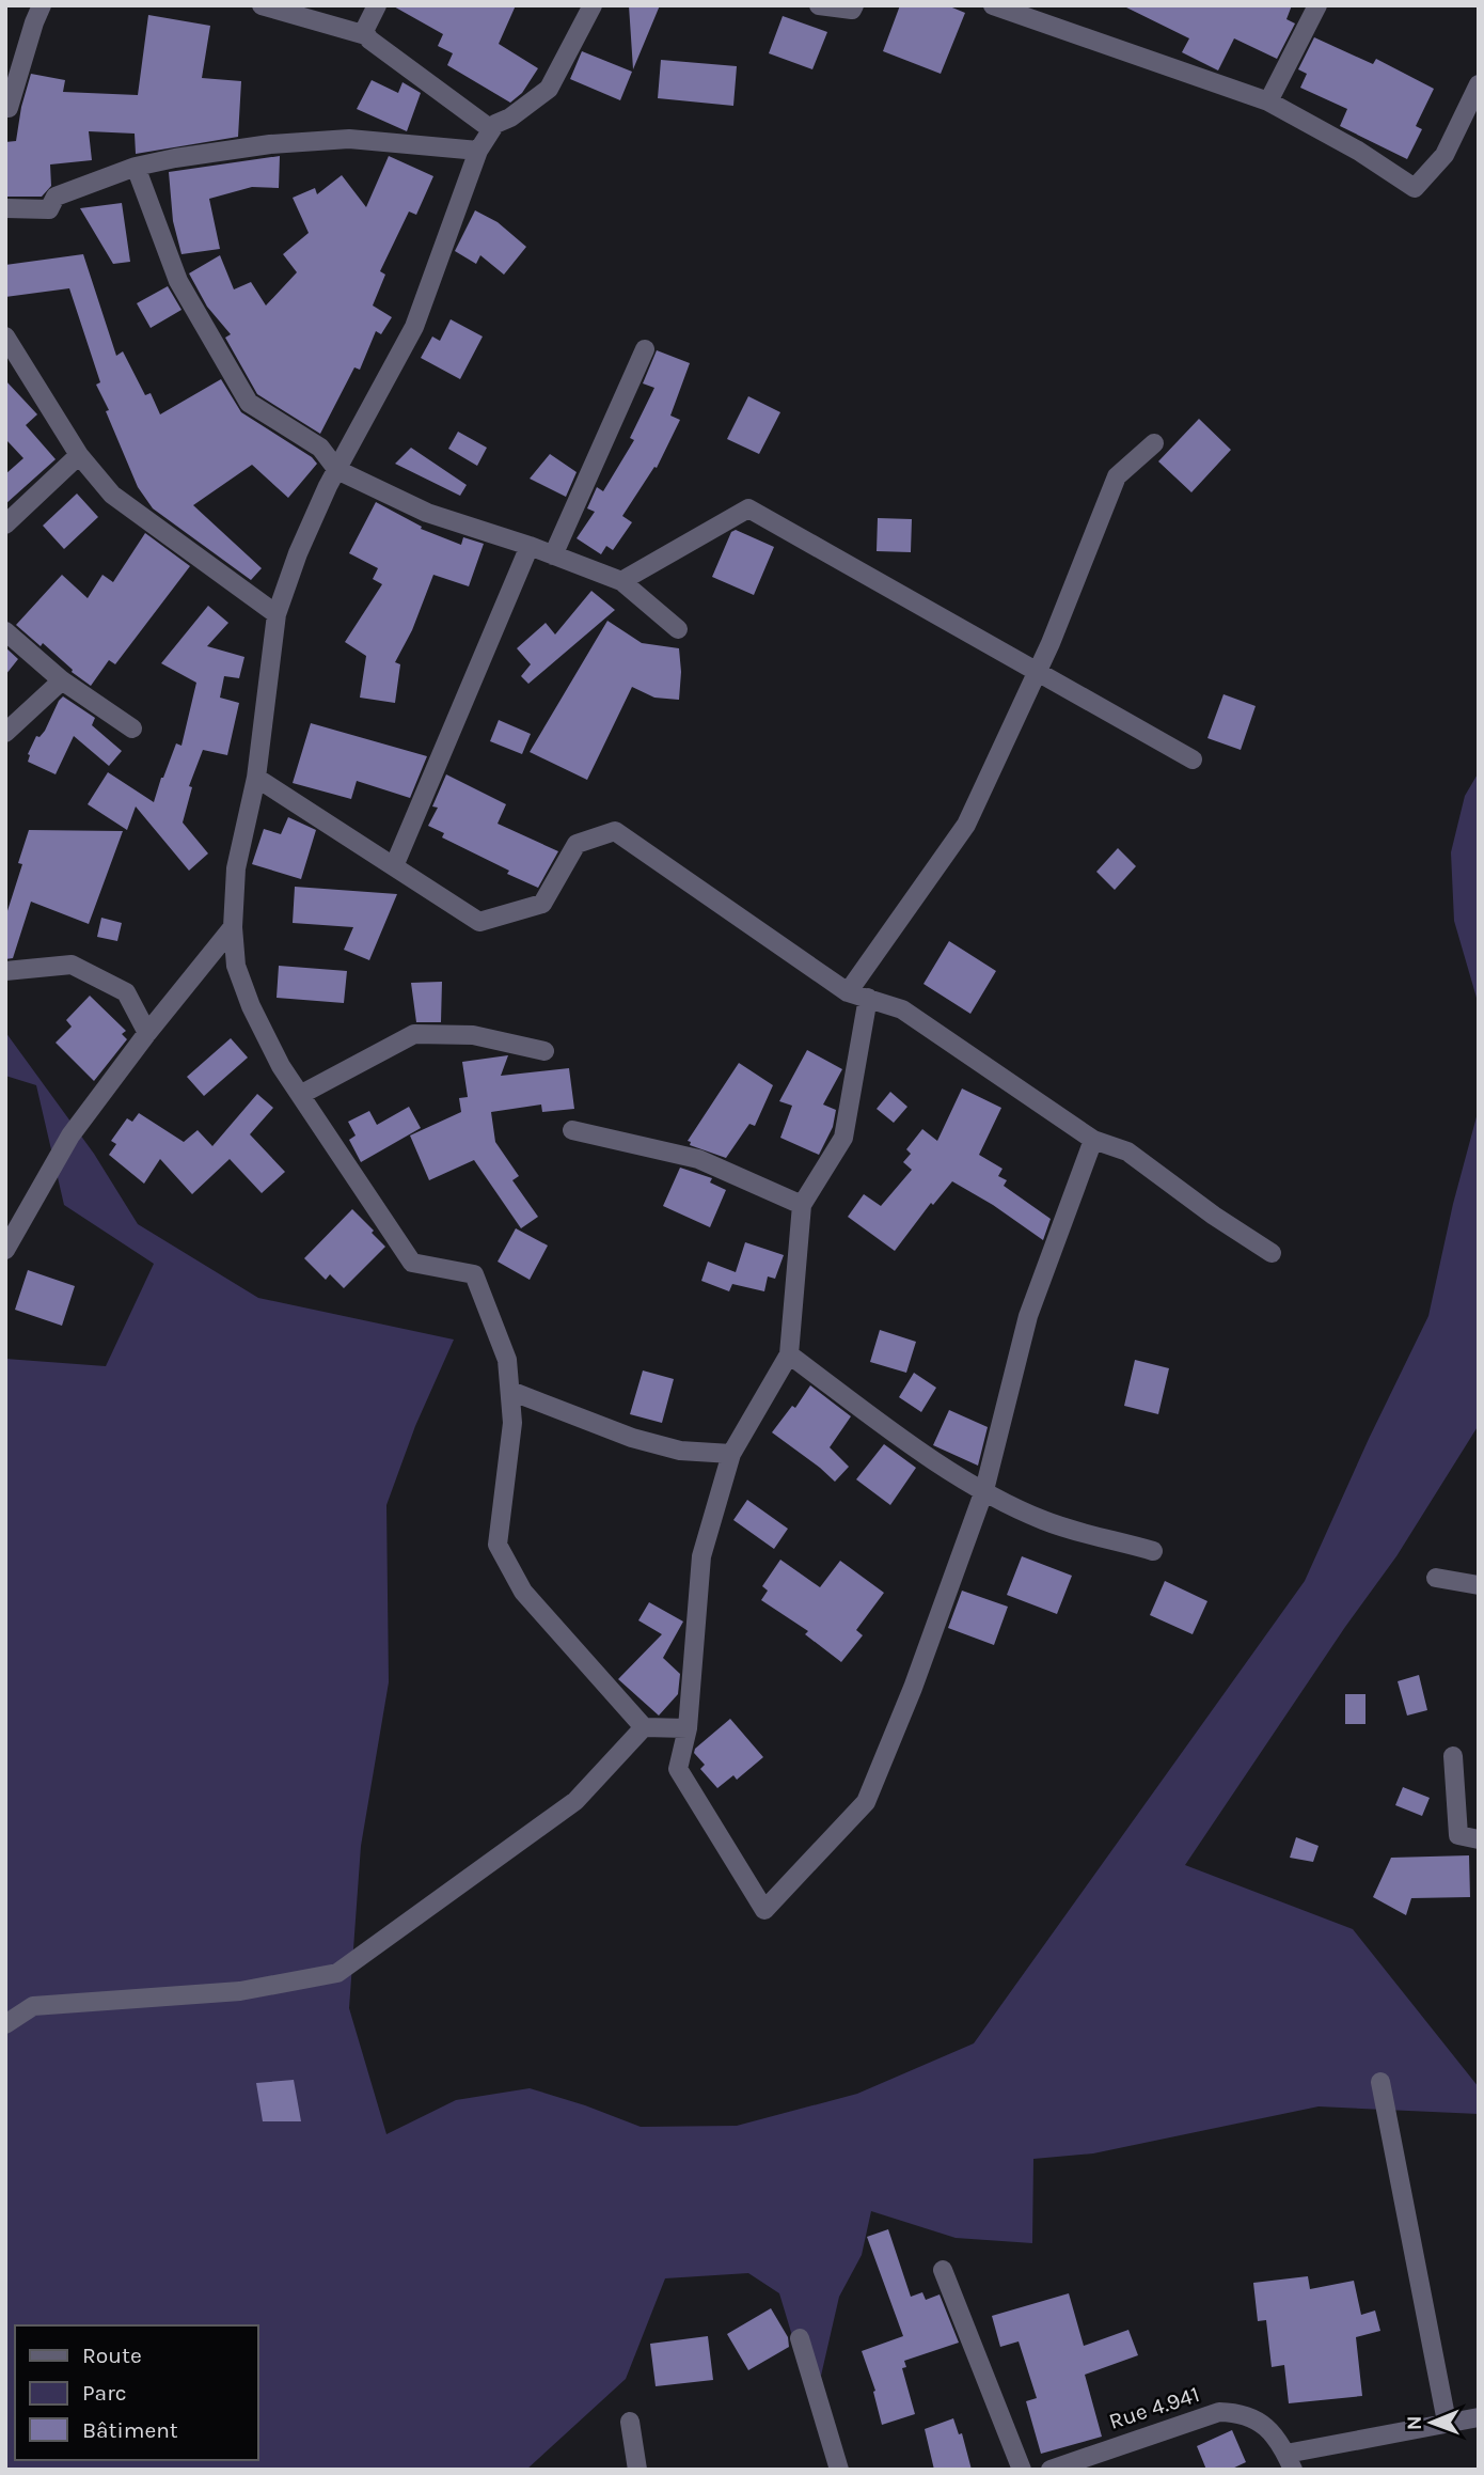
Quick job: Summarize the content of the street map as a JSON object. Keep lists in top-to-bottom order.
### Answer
{
  "streets": {
    "street": ["Rue 4.941"]
  },
  "legend": ["Route", "Parc", "Bâtiment"],
  "north": "left"
}
